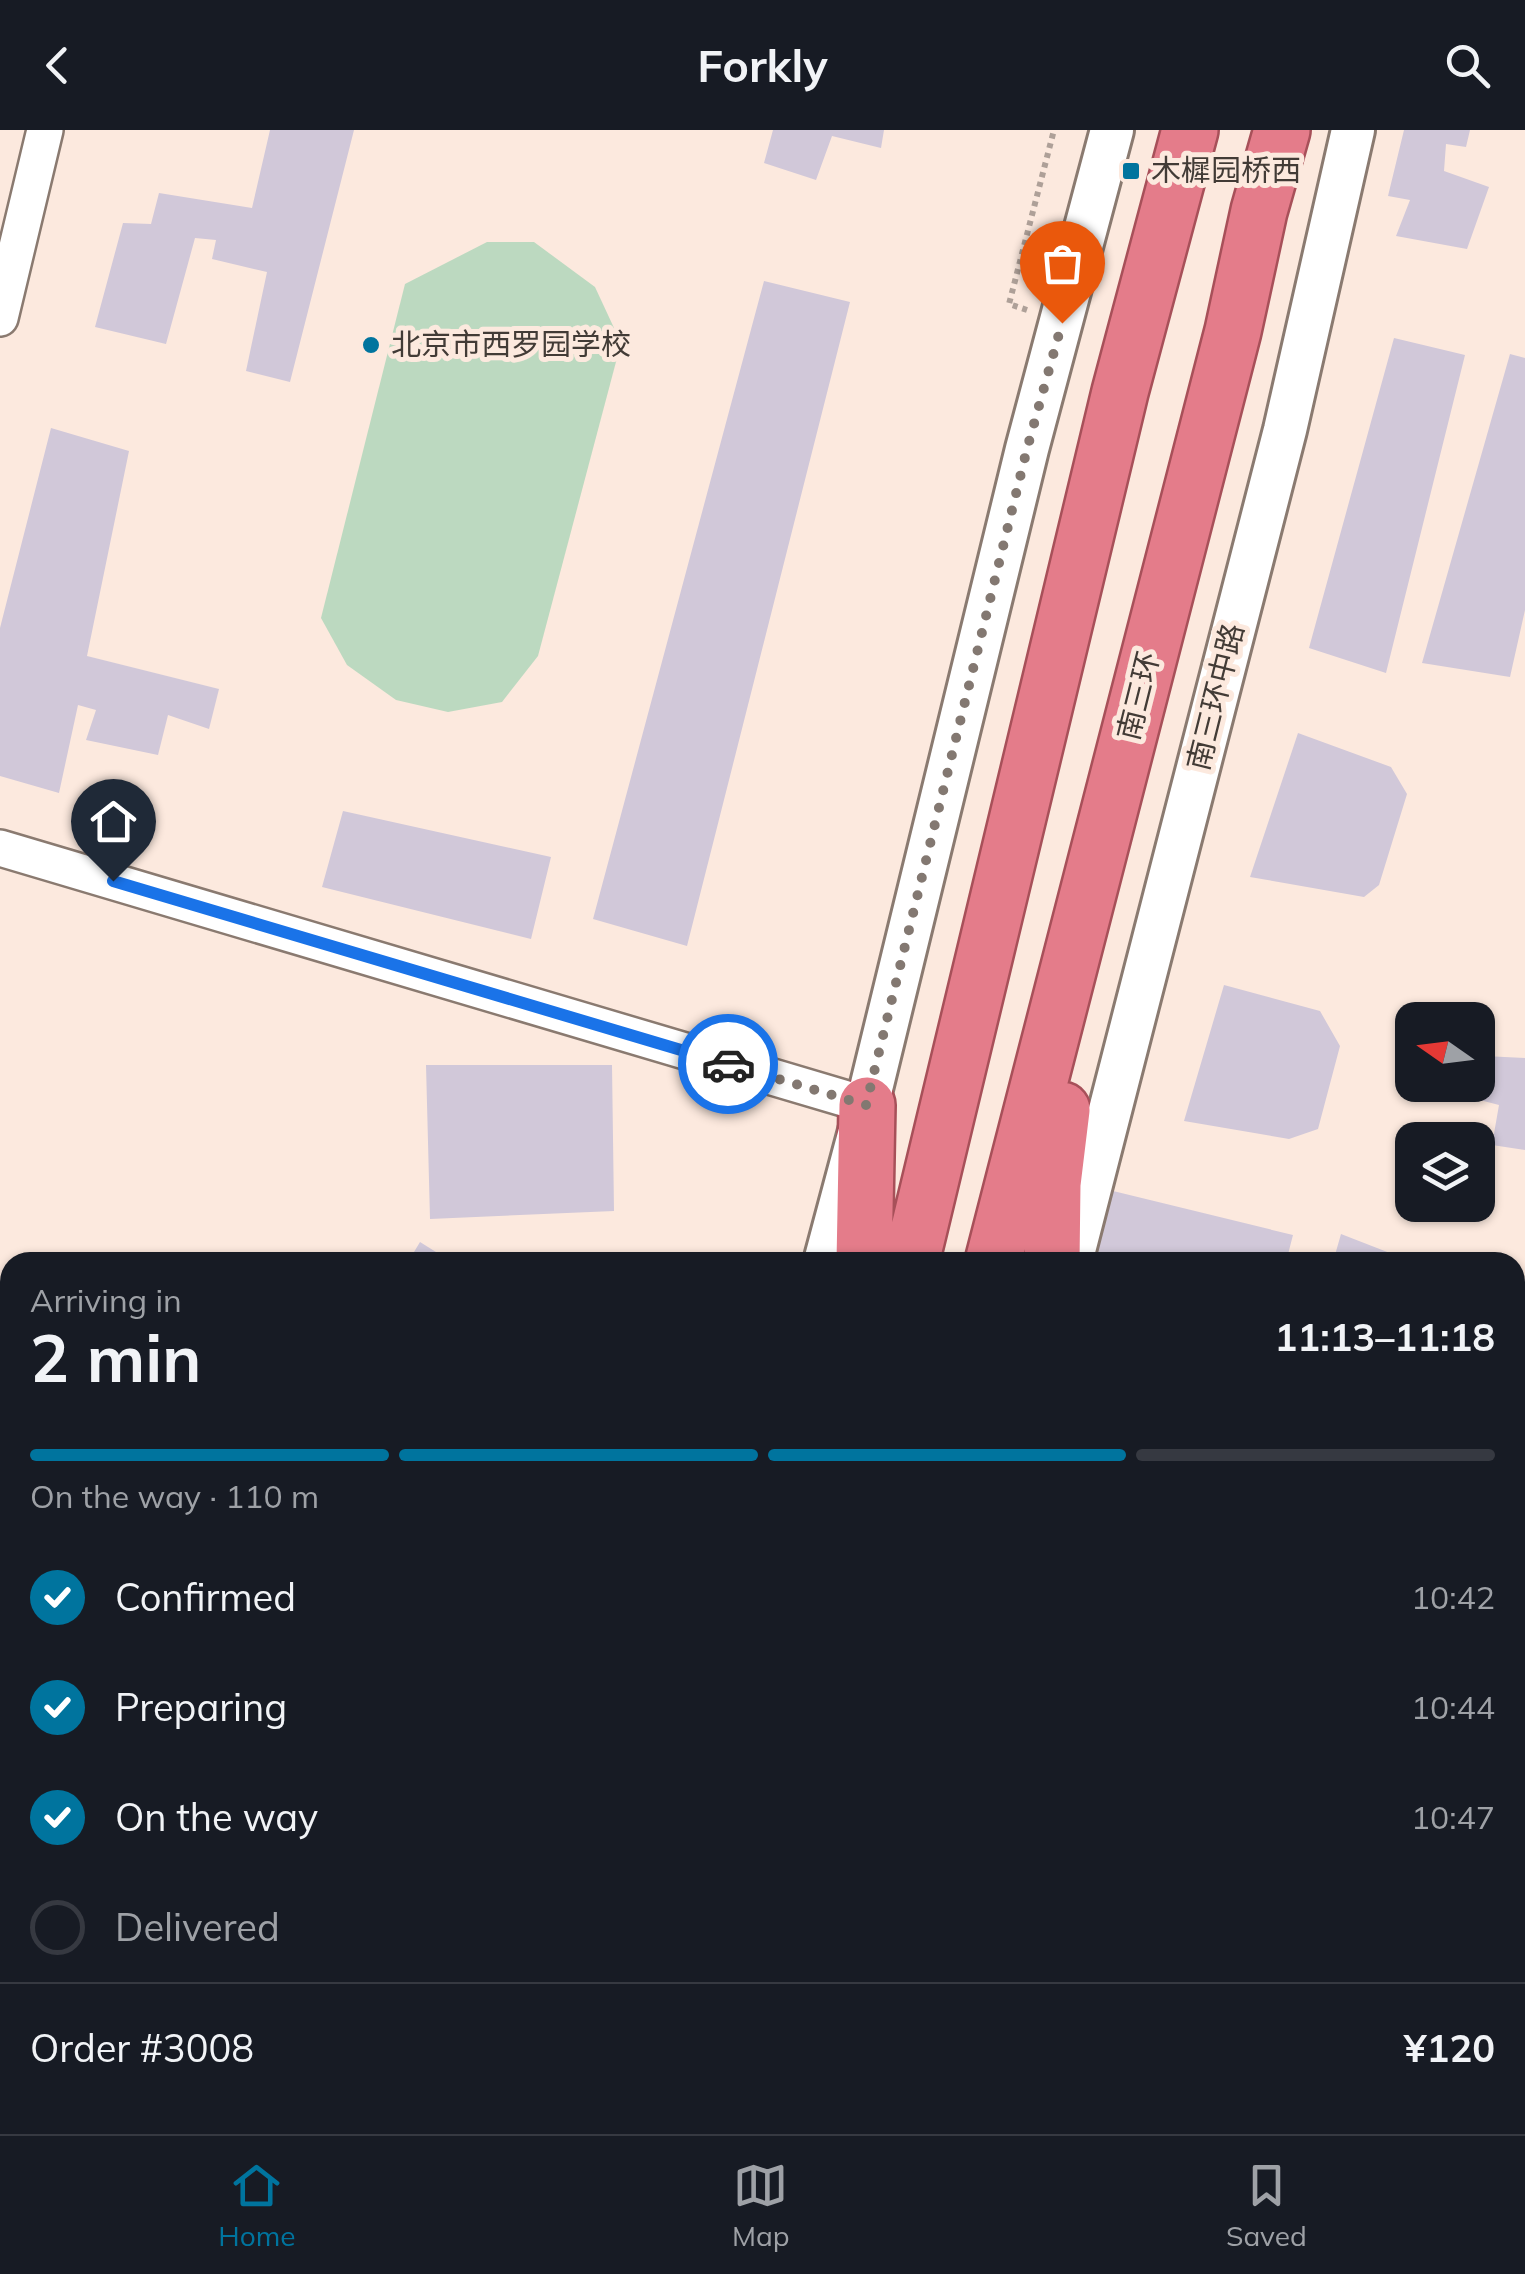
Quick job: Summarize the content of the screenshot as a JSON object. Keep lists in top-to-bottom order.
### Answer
{
  "streets": {
    "highway": ["南三环"],
    "street": ["南三环中路"]
  },
  "places": {
    "transit": ["木樨园桥西"],
    "other": ["北京市西罗园学校"]
  },
  "north": "left",
  "page": {
    "header": "Forkly",
    "heading": ["2 min", "Arriving in", "11:13–11:18"],
    "panel": ["Order #3008", "¥120"],
    "bar": "On the way · 110 m",
    "list": [
      ["Confirmed", "10:42"],
      ["Preparing", "10:44"],
      ["On the way", "10:47"],
      "Delivered"
    ],
    "tabs": ["Home", "Map", "Saved"]
  }
}
